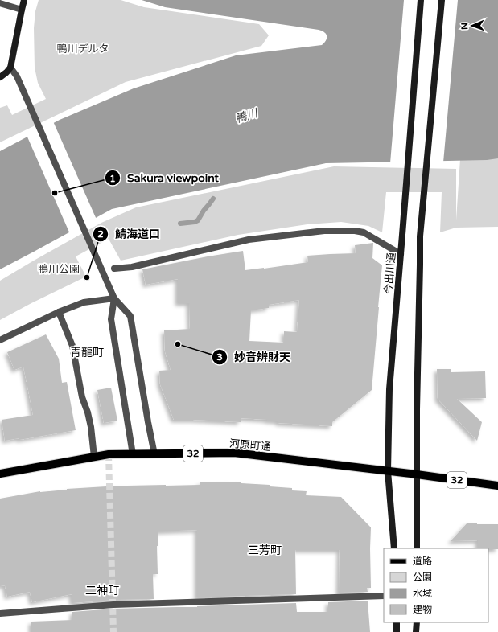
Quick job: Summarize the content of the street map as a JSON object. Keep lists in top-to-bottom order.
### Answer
{
  "streets": {
    "main road": ["今出川通", "河原町通", "32"]
  },
  "crossings": [
    ["今出川通", "河原町通"]
  ],
  "districts": ["青龍町", "三芳町", "二神町"],
  "water": ["鴨川"],
  "parks": ["鴨川デルタ", "鴨川公園"],
  "places": ["Sakura viewpoint", "鯖海道口", "妙音辨財天"],
  "legend": [
    "道路",
    "公園",
    "水域",
    "建物"
  ],
  "north": "left"
}
